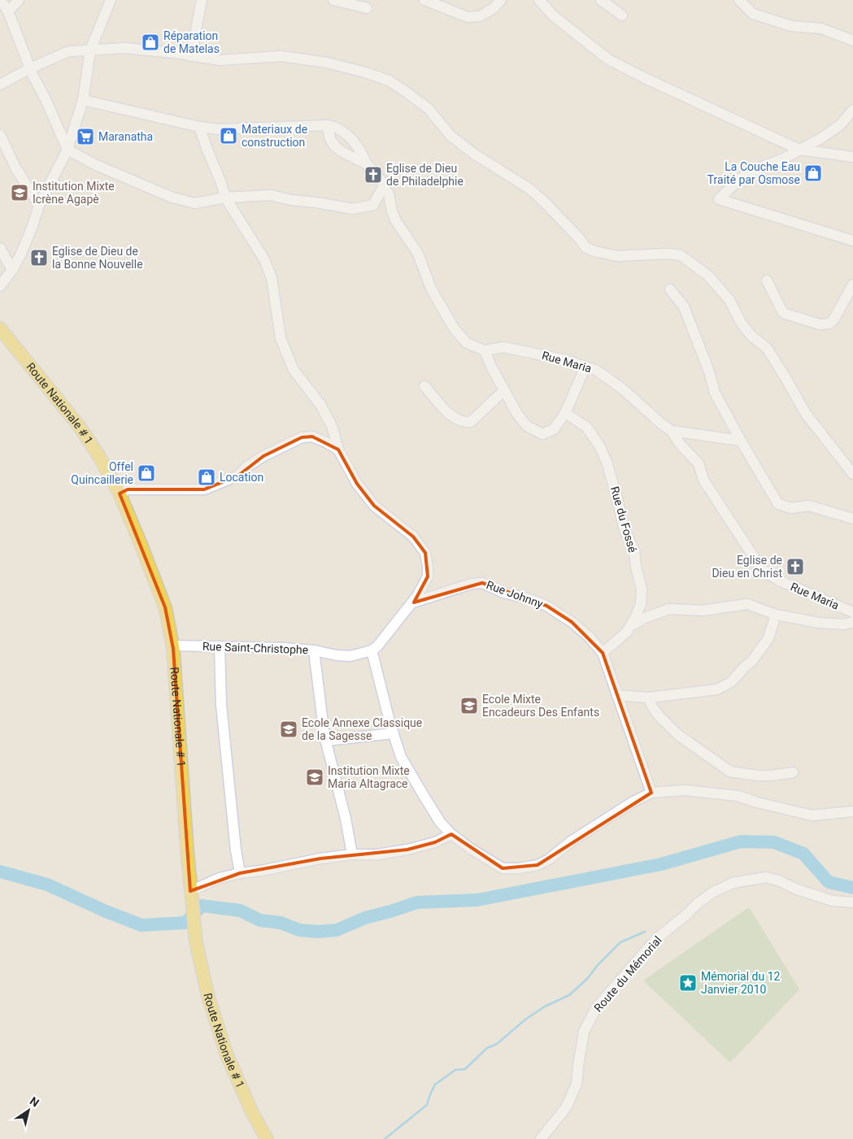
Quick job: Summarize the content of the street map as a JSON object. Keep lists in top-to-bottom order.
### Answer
{
  "streets": {
    "main road": ["Route Nationale # 1"],
    "street": [
      "Rue Maria",
      "Rue du Fossé",
      "Rue Johnny",
      "Rue Saint-Christophe",
      "Route du Mémorial"
    ]
  },
  "crossings": [
    ["Route Nationale # 1", "Rue Saint-Christophe"],
    ["Rue du Fossé", "Rue Johnny"]
  ],
  "places": {
    "shop": [
      "Réparation de Matelas",
      "Materiaux de construction",
      "La Couche Eau Traité par Osmose",
      "Offel Quincaillerie",
      "Location"
    ],
    "supermarket": ["Maranatha"],
    "church": ["Eglise de Dieu de Philadelphie", "Eglise de Dieu de la Bonne Nouvelle", "Eglise de Dieu en Christ"],
    "school or university": [
      "Institution Mixte Icrène Agapè",
      "Ecole Mixte Encadeurs Des Enfants",
      "Ecole Annexe Classique de la Sagesse",
      "Institution Mixte Maria Altagrace"
    ],
    "place": ["Mémorial du 12 Janvier 2010"]
  },
  "north": "top right"
}
